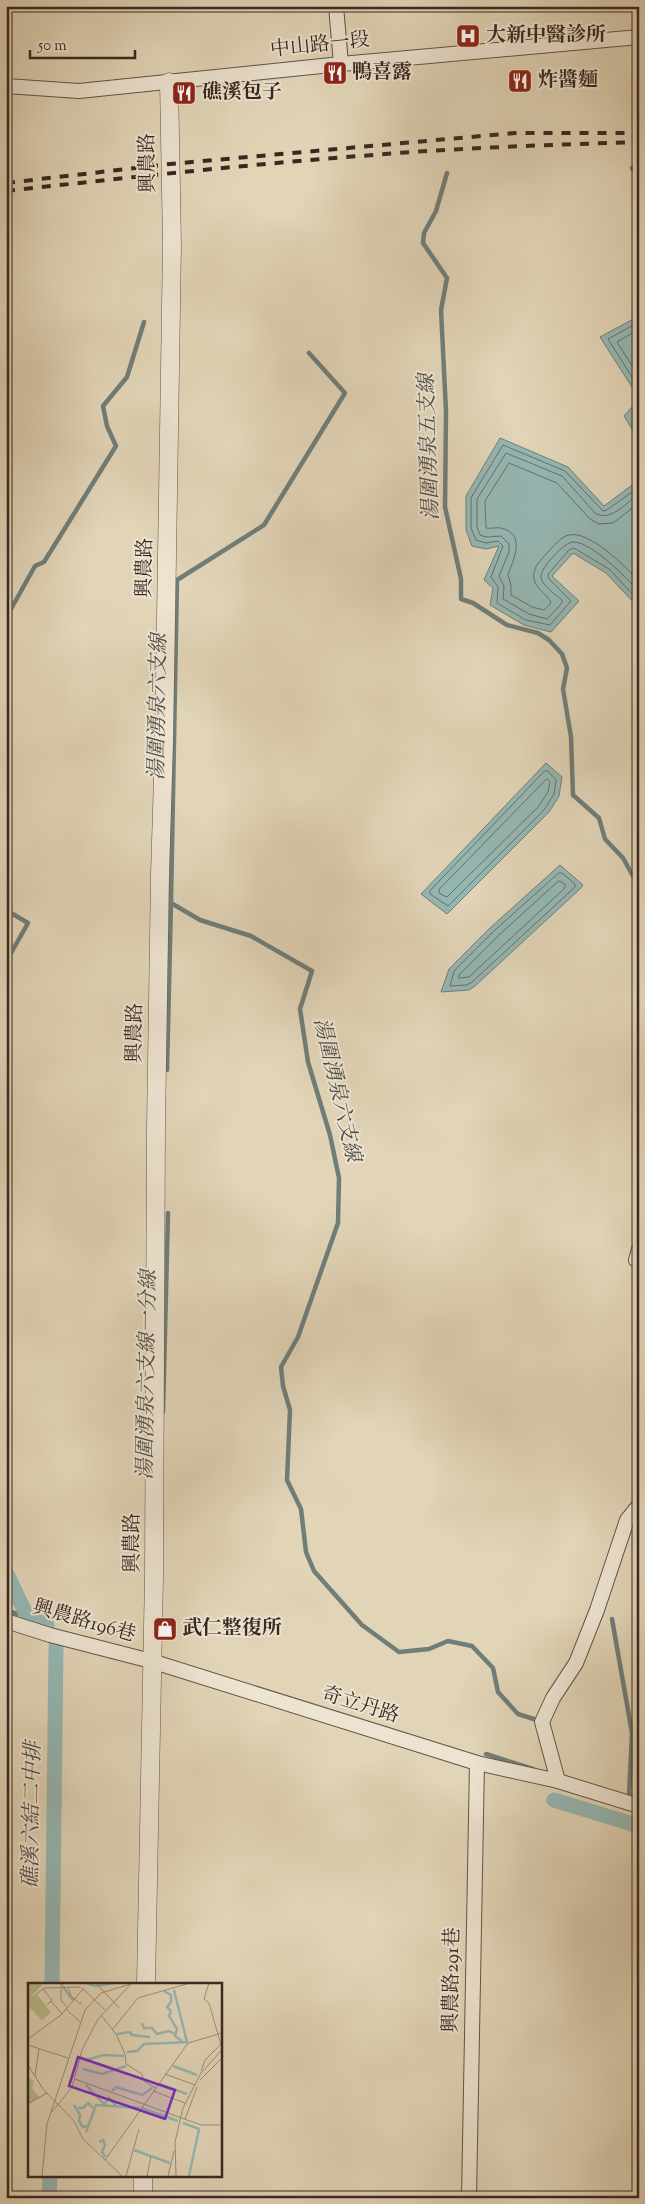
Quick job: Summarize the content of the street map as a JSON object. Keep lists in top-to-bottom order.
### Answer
{
  "streets": {
    "street": [
      "中山路一段",
      "興農路",
      "興農路196巷",
      "奇立丹路",
      "興農路291巷"
    ]
  },
  "crossings": [
    ["中山路一段", "興農路"],
    ["興農路", "興農路196巷"],
    ["興農路", "奇立丹路"],
    ["興農路196巷", "奇立丹路"],
    ["奇立丹路", "興農路291巷"]
  ],
  "water": [
    "湯圍湧泉五支線",
    "湯圍湧泉六支線",
    "湯圍湧泉六支線一分線",
    "礁溪六結二中排"
  ],
  "places": {
    "hospital": ["大新中醫診所"],
    "restaurant": ["鴨喜露", "炸醬麵", "礁溪包子"],
    "shop": ["武仁整復所"]
  },
  "scale_bar": "50 m"
}
